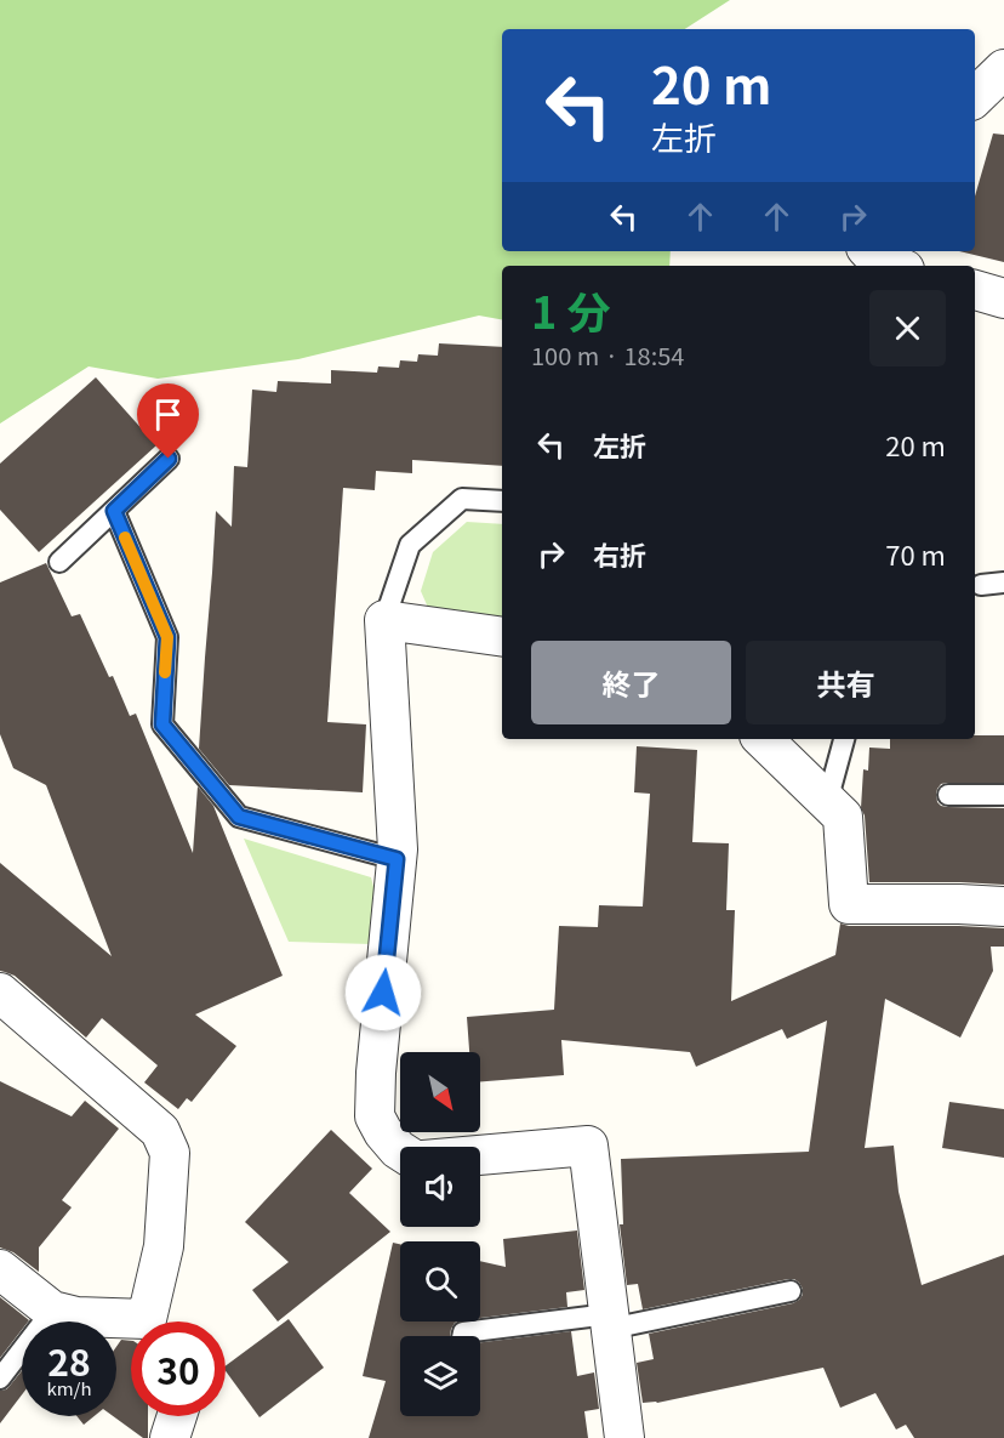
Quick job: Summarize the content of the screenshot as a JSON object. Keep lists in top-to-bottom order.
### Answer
{
  "north": "bottom right",
  "page": {
    "turn": ["20 m", "左折"],
    "heading": ["1 分", "100 m · 18:54"],
    "list": [
      {
        "name": "左折",
        "value": "20 m"
      },
      {
        "name": "右折",
        "value": "70 m"
      }
    ],
    "buttons": ["終了", "共有"],
    "speed": "28 km/h",
    "limit": "30"
  }
}
